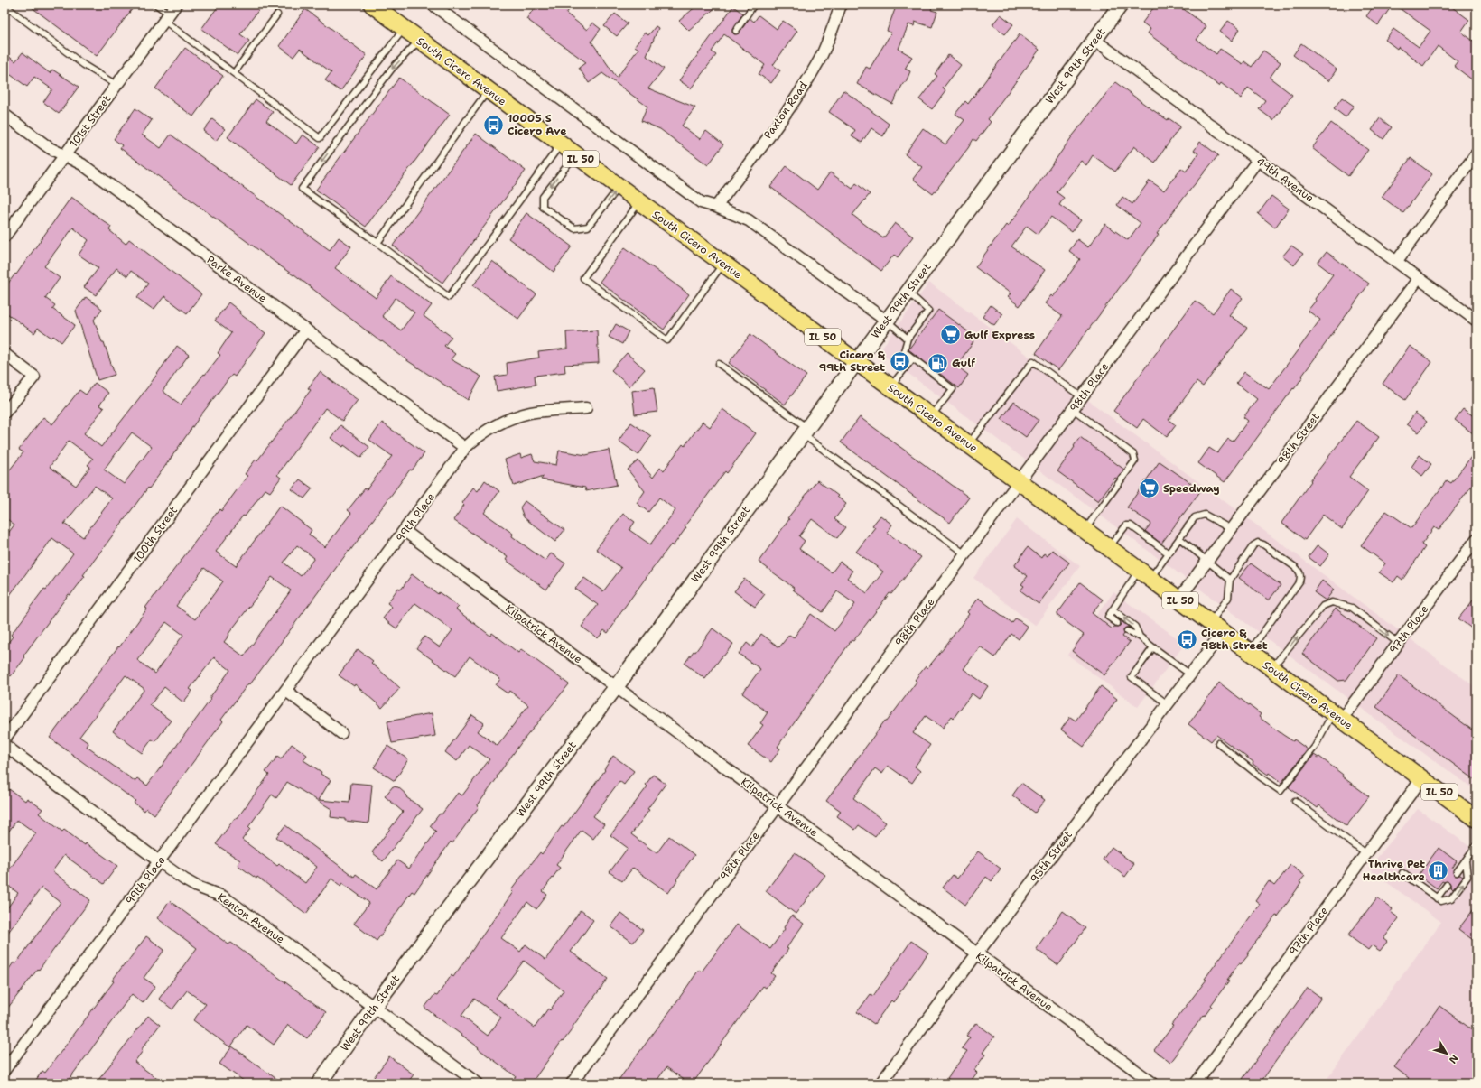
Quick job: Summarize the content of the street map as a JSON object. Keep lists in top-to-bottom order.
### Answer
{
  "streets": {
    "main road": ["South Cicero Avenue", "IL 50"],
    "street": [
      "West 99th Street",
      "Paxton Road",
      "101st Street",
      "49th Avenue",
      "Parke Avenue",
      "98th Place",
      "98th Street",
      "99th Place",
      "100th Street",
      "97th Place",
      "Kilpatrick Avenue",
      "Kenton Avenue"
    ]
  },
  "crossings": [
    ["West 99th Street", "South Cicero Avenue"],
    ["West 99th Street", "49th Avenue"],
    ["West 99th Street", "Kilpatrick Avenue"],
    ["West 99th Street", "Kenton Avenue"],
    ["South Cicero Avenue", "98th Place"],
    ["South Cicero Avenue", "98th Street"],
    ["South Cicero Avenue", "97th Place"],
    ["101st Street", "Parke Avenue"],
    ["49th Avenue", "98th Place"],
    ["49th Avenue", "98th Street"],
    ["Parke Avenue", "99th Place"],
    ["Parke Avenue", "100th Street"],
    ["98th Place", "Kilpatrick Avenue"],
    ["98th Street", "Kilpatrick Avenue"],
    ["99th Place", "Kilpatrick Avenue"],
    ["99th Place", "Kenton Avenue"]
  ],
  "places": {
    "bus stop": ["10005 S Cicero Ave", "Cicero & 99th Street", "Cicero & 98th Street"],
    "supermarket": ["Gulf Express", "Speedway"],
    "fuel station": ["Gulf"],
    "building": ["Thrive Pet Healthcare"]
  },
  "north": "bottom right"
}
